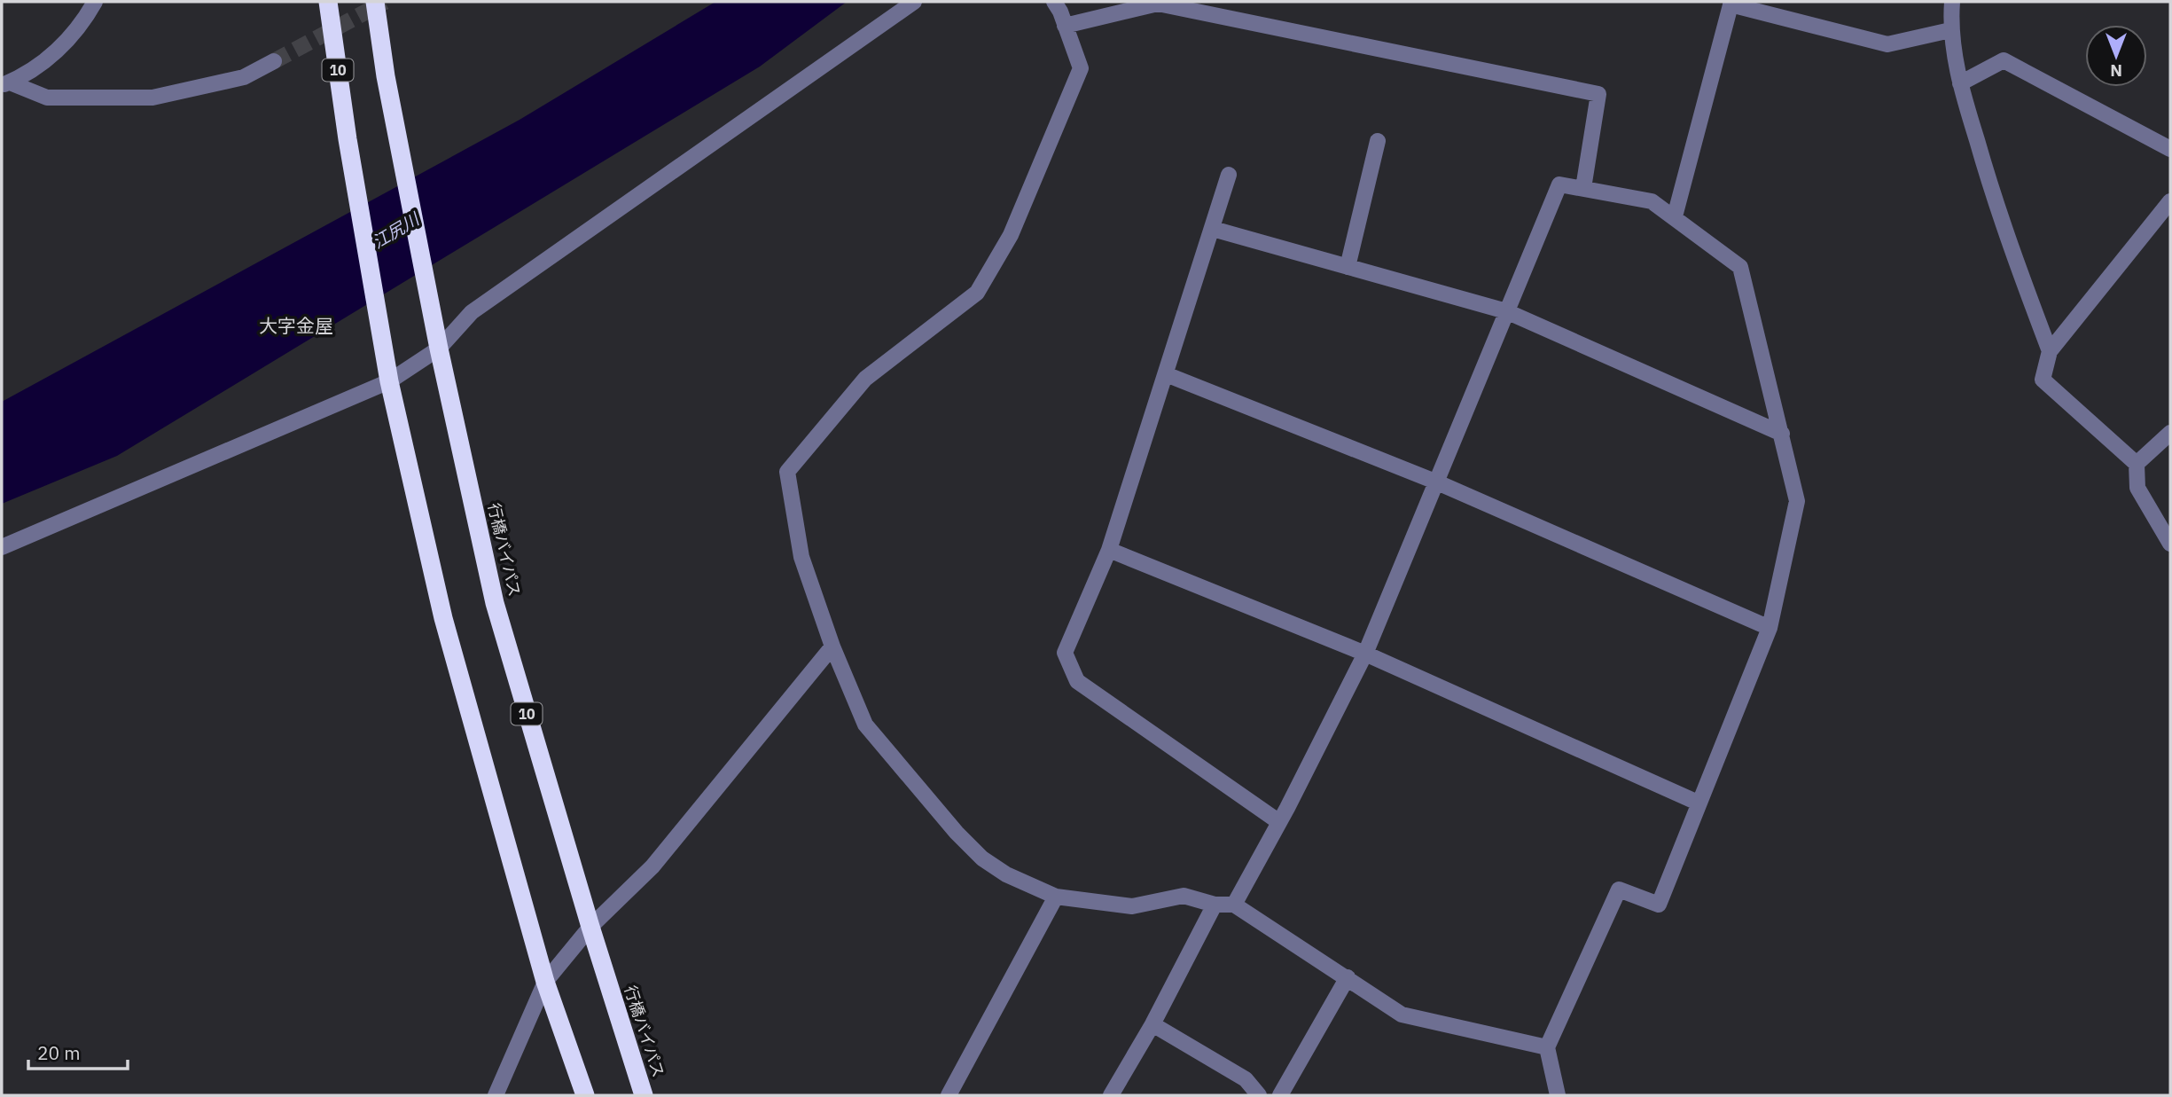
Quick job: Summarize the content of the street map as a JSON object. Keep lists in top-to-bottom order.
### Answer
{
  "streets": {
    "highway": ["10", "行橋バイパス"]
  },
  "districts": ["大字金屋"],
  "water": ["江尻川"],
  "scale_bar": "20 m",
  "north": "bottom"
}
